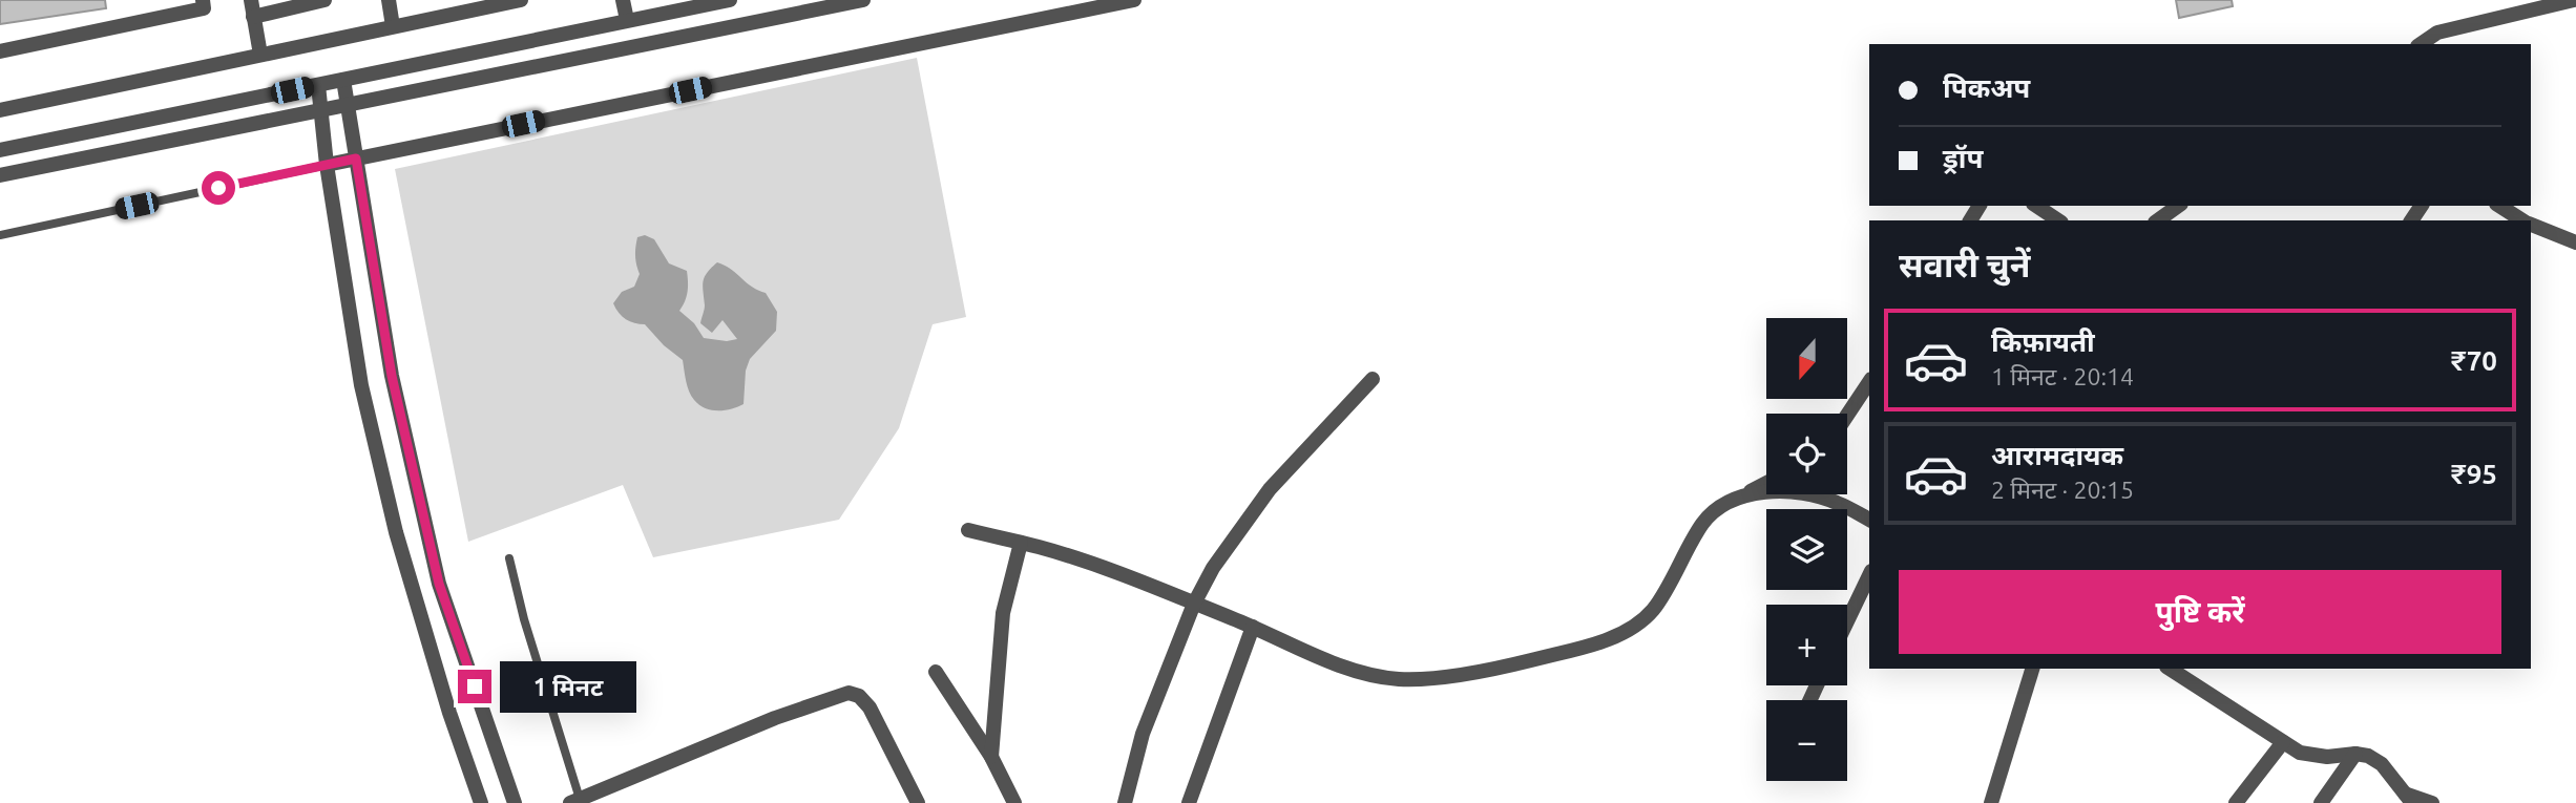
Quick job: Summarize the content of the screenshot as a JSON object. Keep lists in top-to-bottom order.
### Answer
{
  "north": "bottom",
  "page": {
    "banner": ["पिकअप", "ड्रॉप"],
    "heading": "सवारी चुनें",
    "list": [
      {
        "name": "किफ़ायती",
        "note": "1 मिनट · 20:14",
        "value": "₹70"
      },
      {
        "name": "आरामदायक",
        "note": "2 मिनट · 20:15",
        "value": "₹95"
      }
    ],
    "map_buttons": ["+", "−"],
    "buttons": "पुष्टि करें",
    "bubble": "1 मिनट"
  }
}
